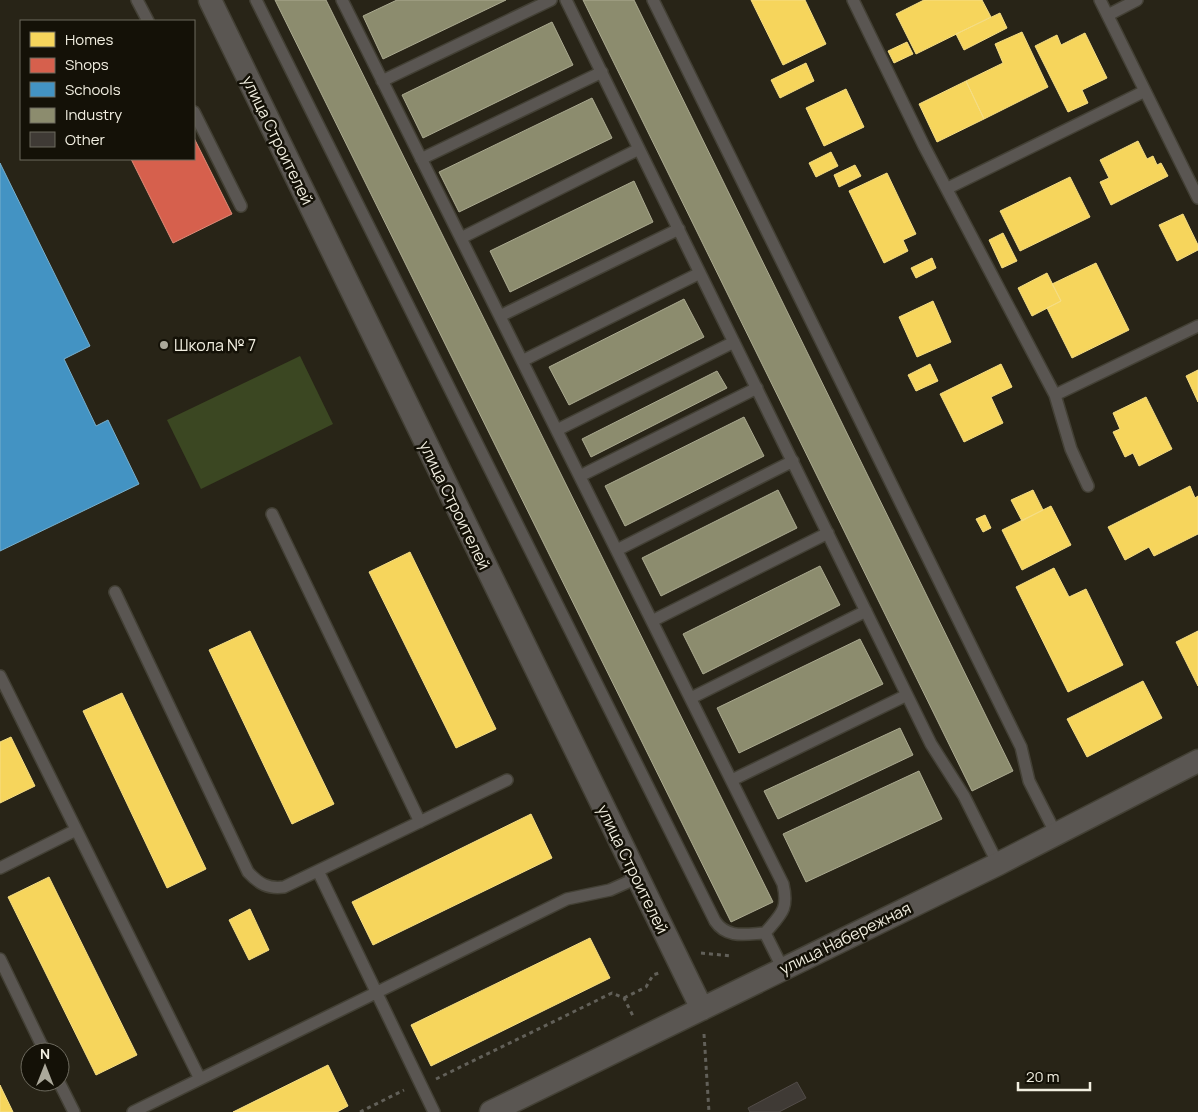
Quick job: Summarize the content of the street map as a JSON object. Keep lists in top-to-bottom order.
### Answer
{
  "streets": {
    "street": ["улица Строителей", "улица Набережная"]
  },
  "crossings": [
    ["улица Строителей", "улица Набережная"]
  ],
  "places": ["Школа № 7"],
  "legend": [
    "Homes",
    "Shops",
    "Schools",
    "Industry",
    "Other"
  ],
  "scale_bar": "20 m",
  "north": "top"
}
